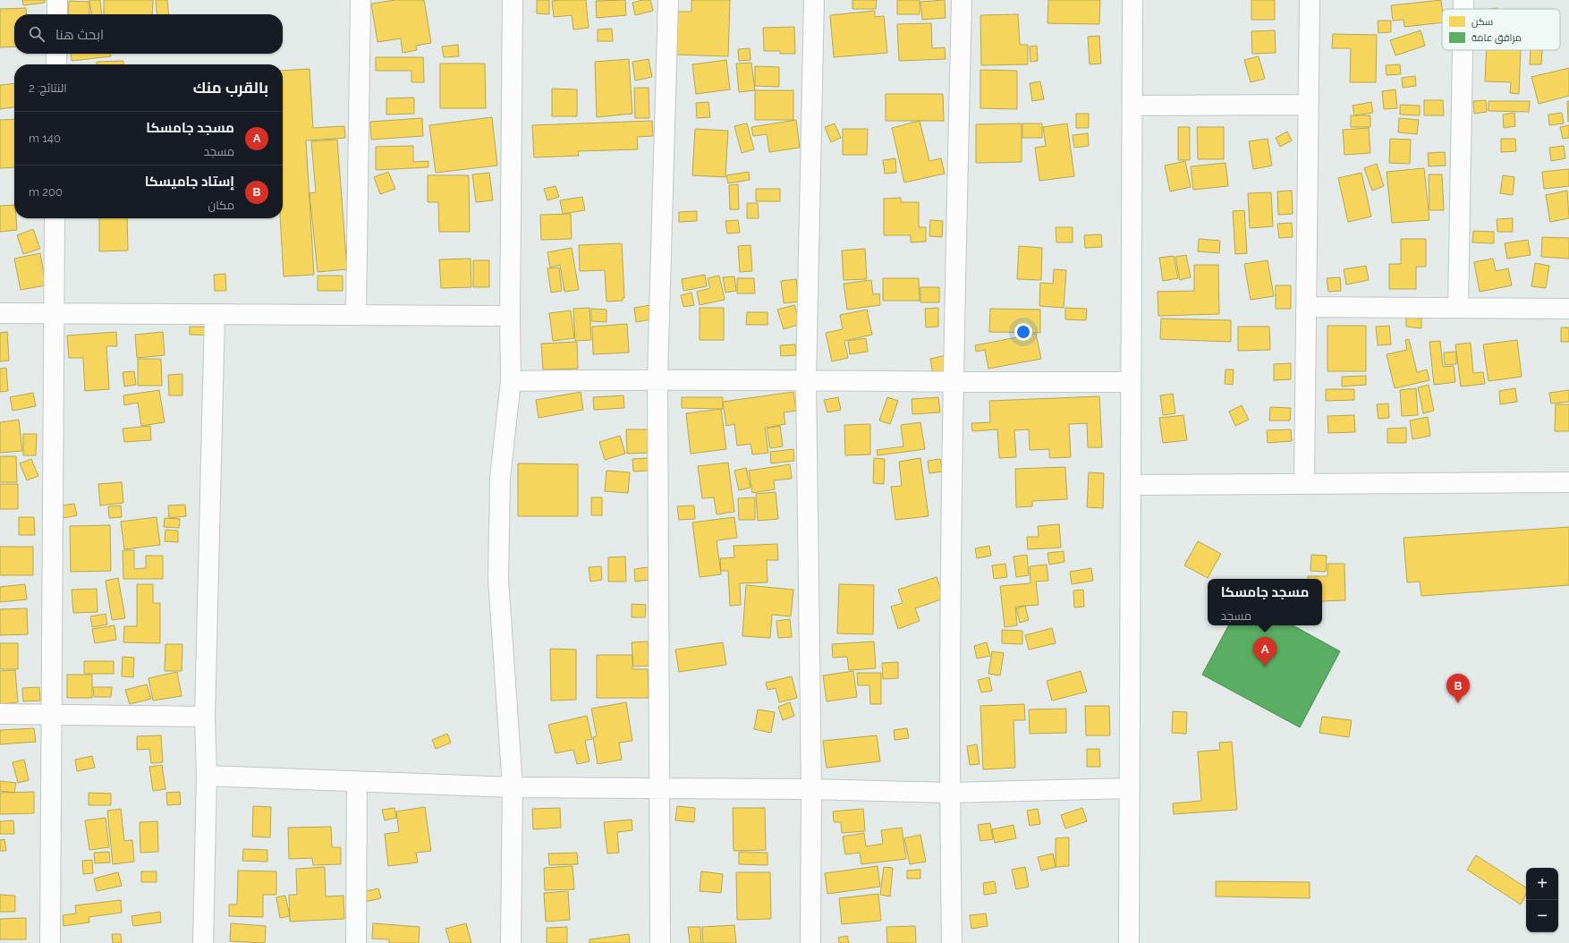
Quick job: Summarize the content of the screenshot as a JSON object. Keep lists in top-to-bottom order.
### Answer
{
  "legend": ["سكن", "مرافق عامة"],
  "page": {
    "search": "ابحث هنا",
    "heading": ["بالقرب منك", "النتائج: 2"],
    "list": [
      {
        "mark": "A",
        "name": "مسجد جامسكا",
        "note": "مسجد",
        "value": "140 m"
      },
      {
        "mark": "B",
        "name": "إستاد جاميسكا",
        "note": "مكان",
        "value": "200 m"
      }
    ],
    "popup": ["مسجد جامسكا", "مسجد"],
    "pins": ["A", "B"],
    "map_buttons": ["+", "−"]
  }
}
